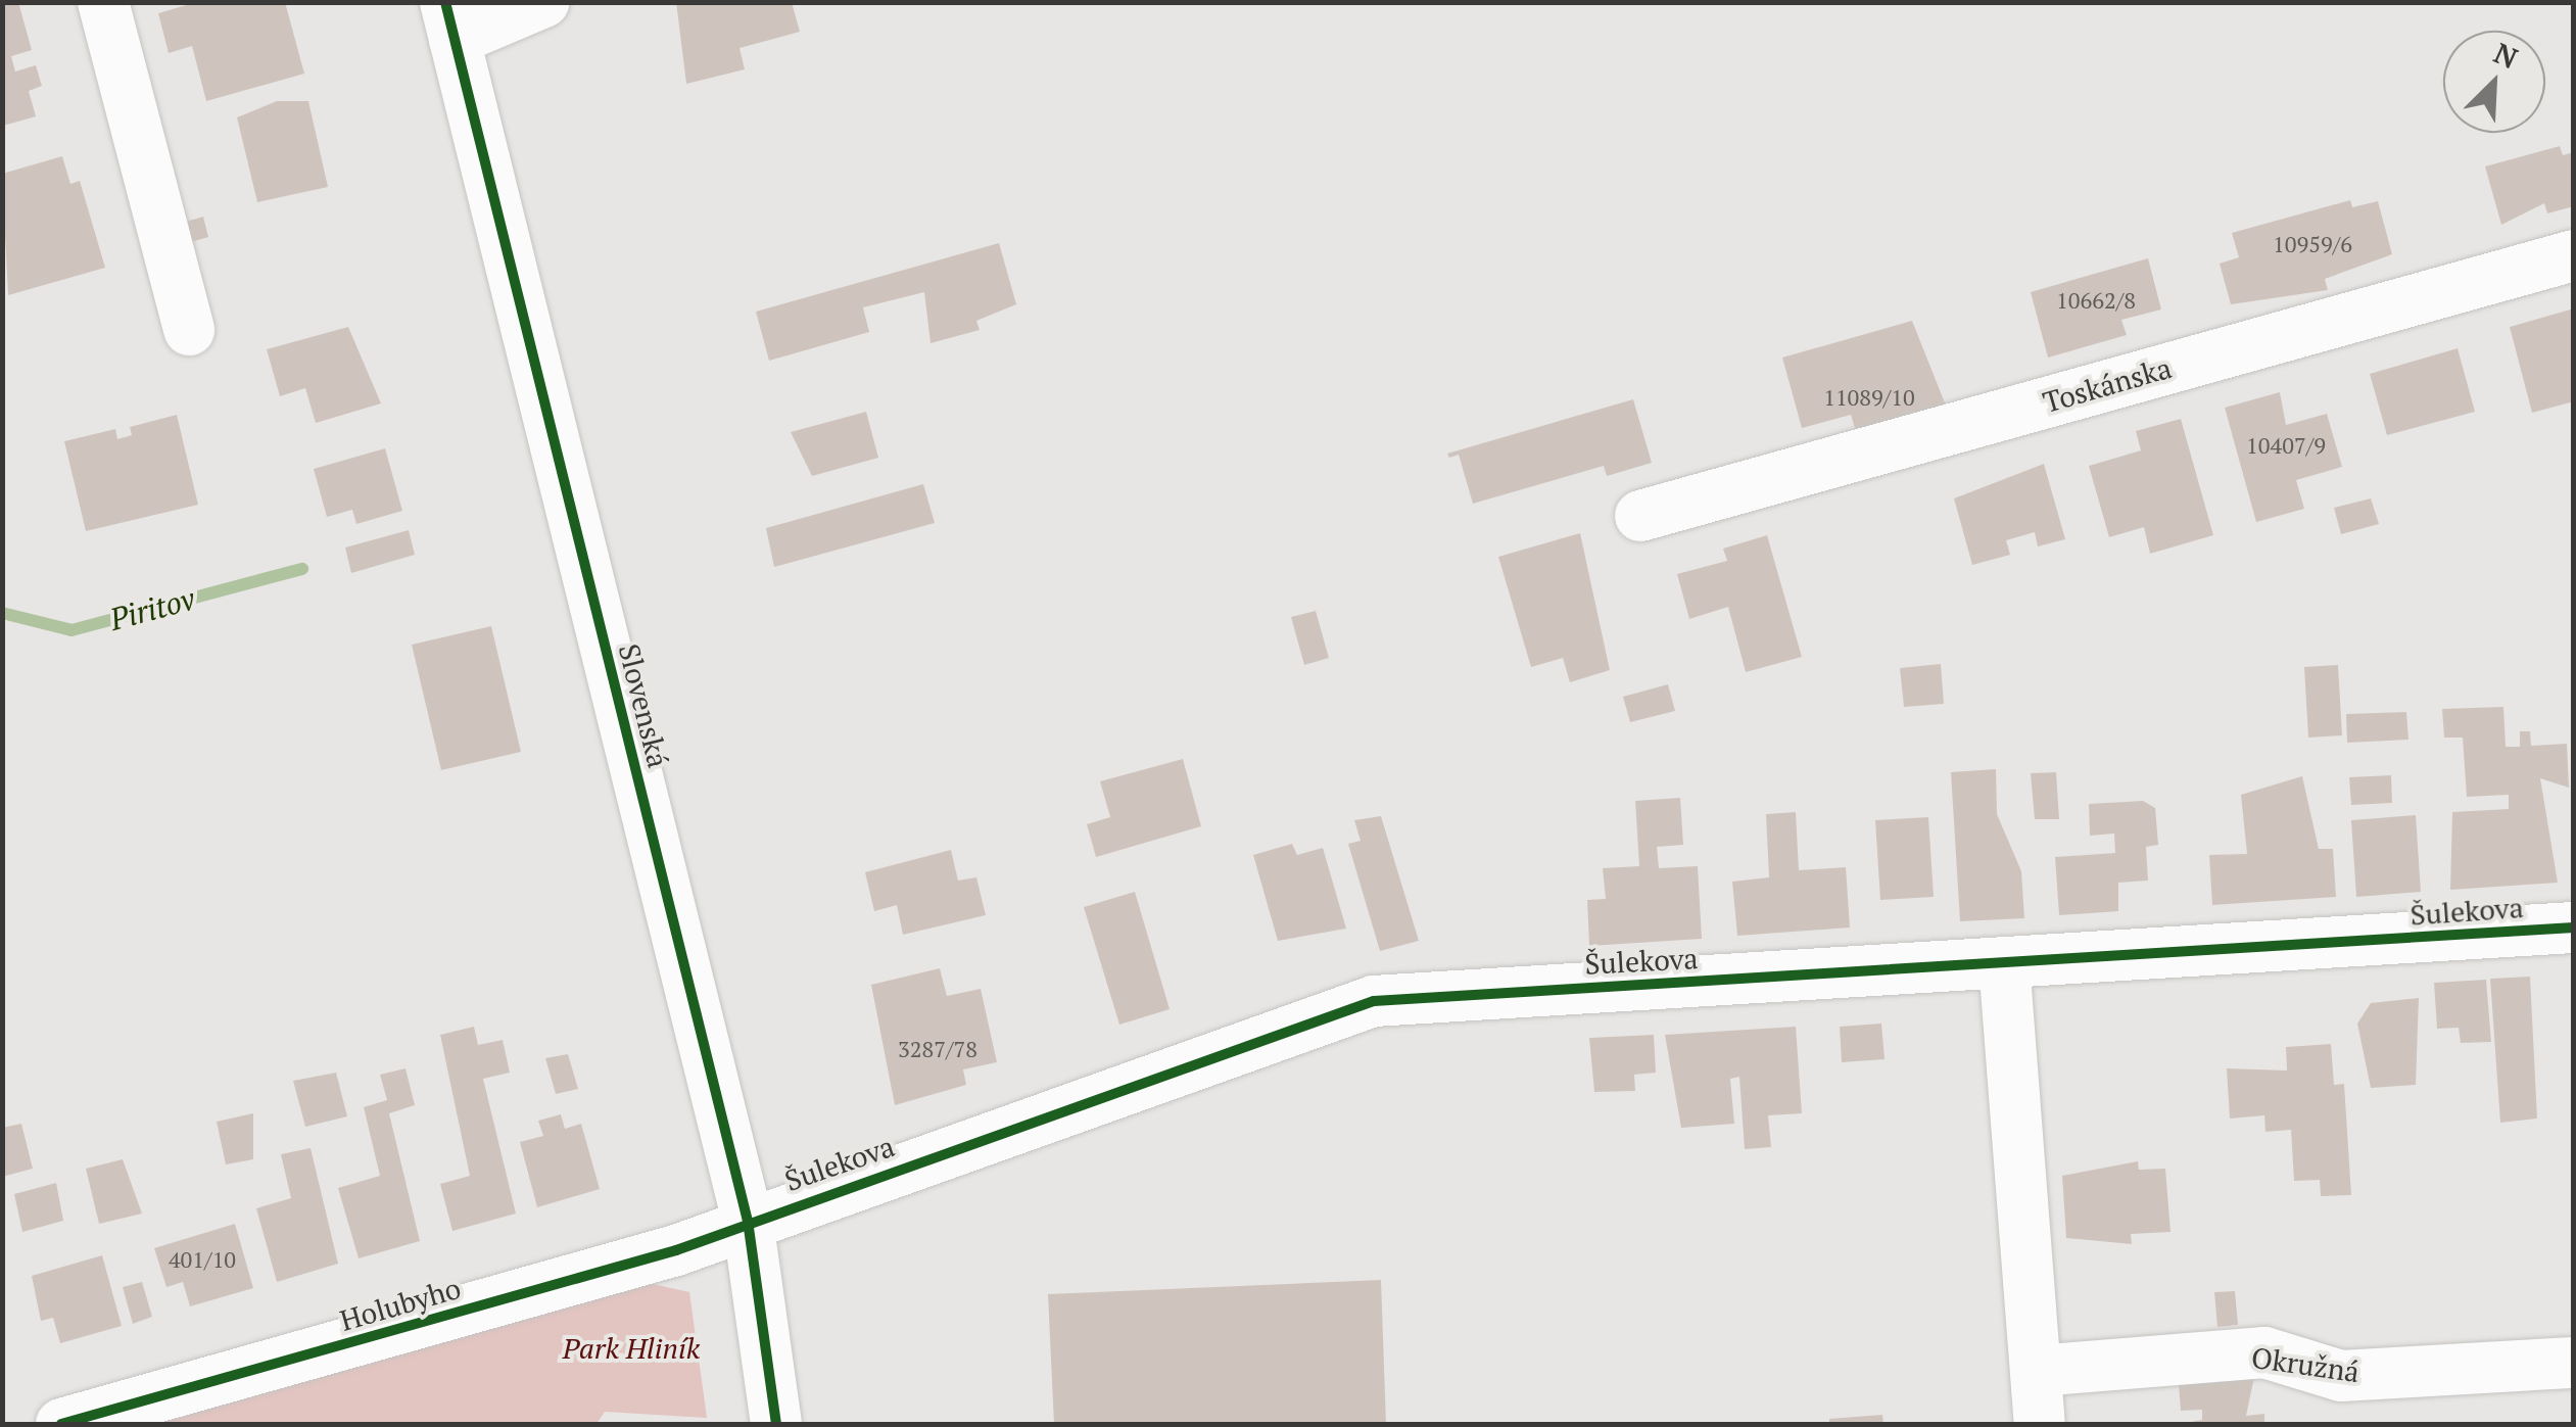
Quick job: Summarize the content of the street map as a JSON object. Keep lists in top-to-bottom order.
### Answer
{
  "streets": {
    "street": [
      "Toskánska",
      "Slovenská",
      "Šulekova",
      "Holubyho",
      "Okružná"
    ]
  },
  "crossings": [
    ["Slovenská", "Šulekova"],
    ["Slovenská", "Holubyho"],
    ["Šulekova", "Holubyho"]
  ],
  "water": ["Piritov"],
  "parks": ["Park Hliník"],
  "house_numbers": [
    "10959/6",
    "10662/8",
    "11089/10",
    "10407/9",
    "3287/78",
    "401/10"
  ],
  "north": "top right"
}
